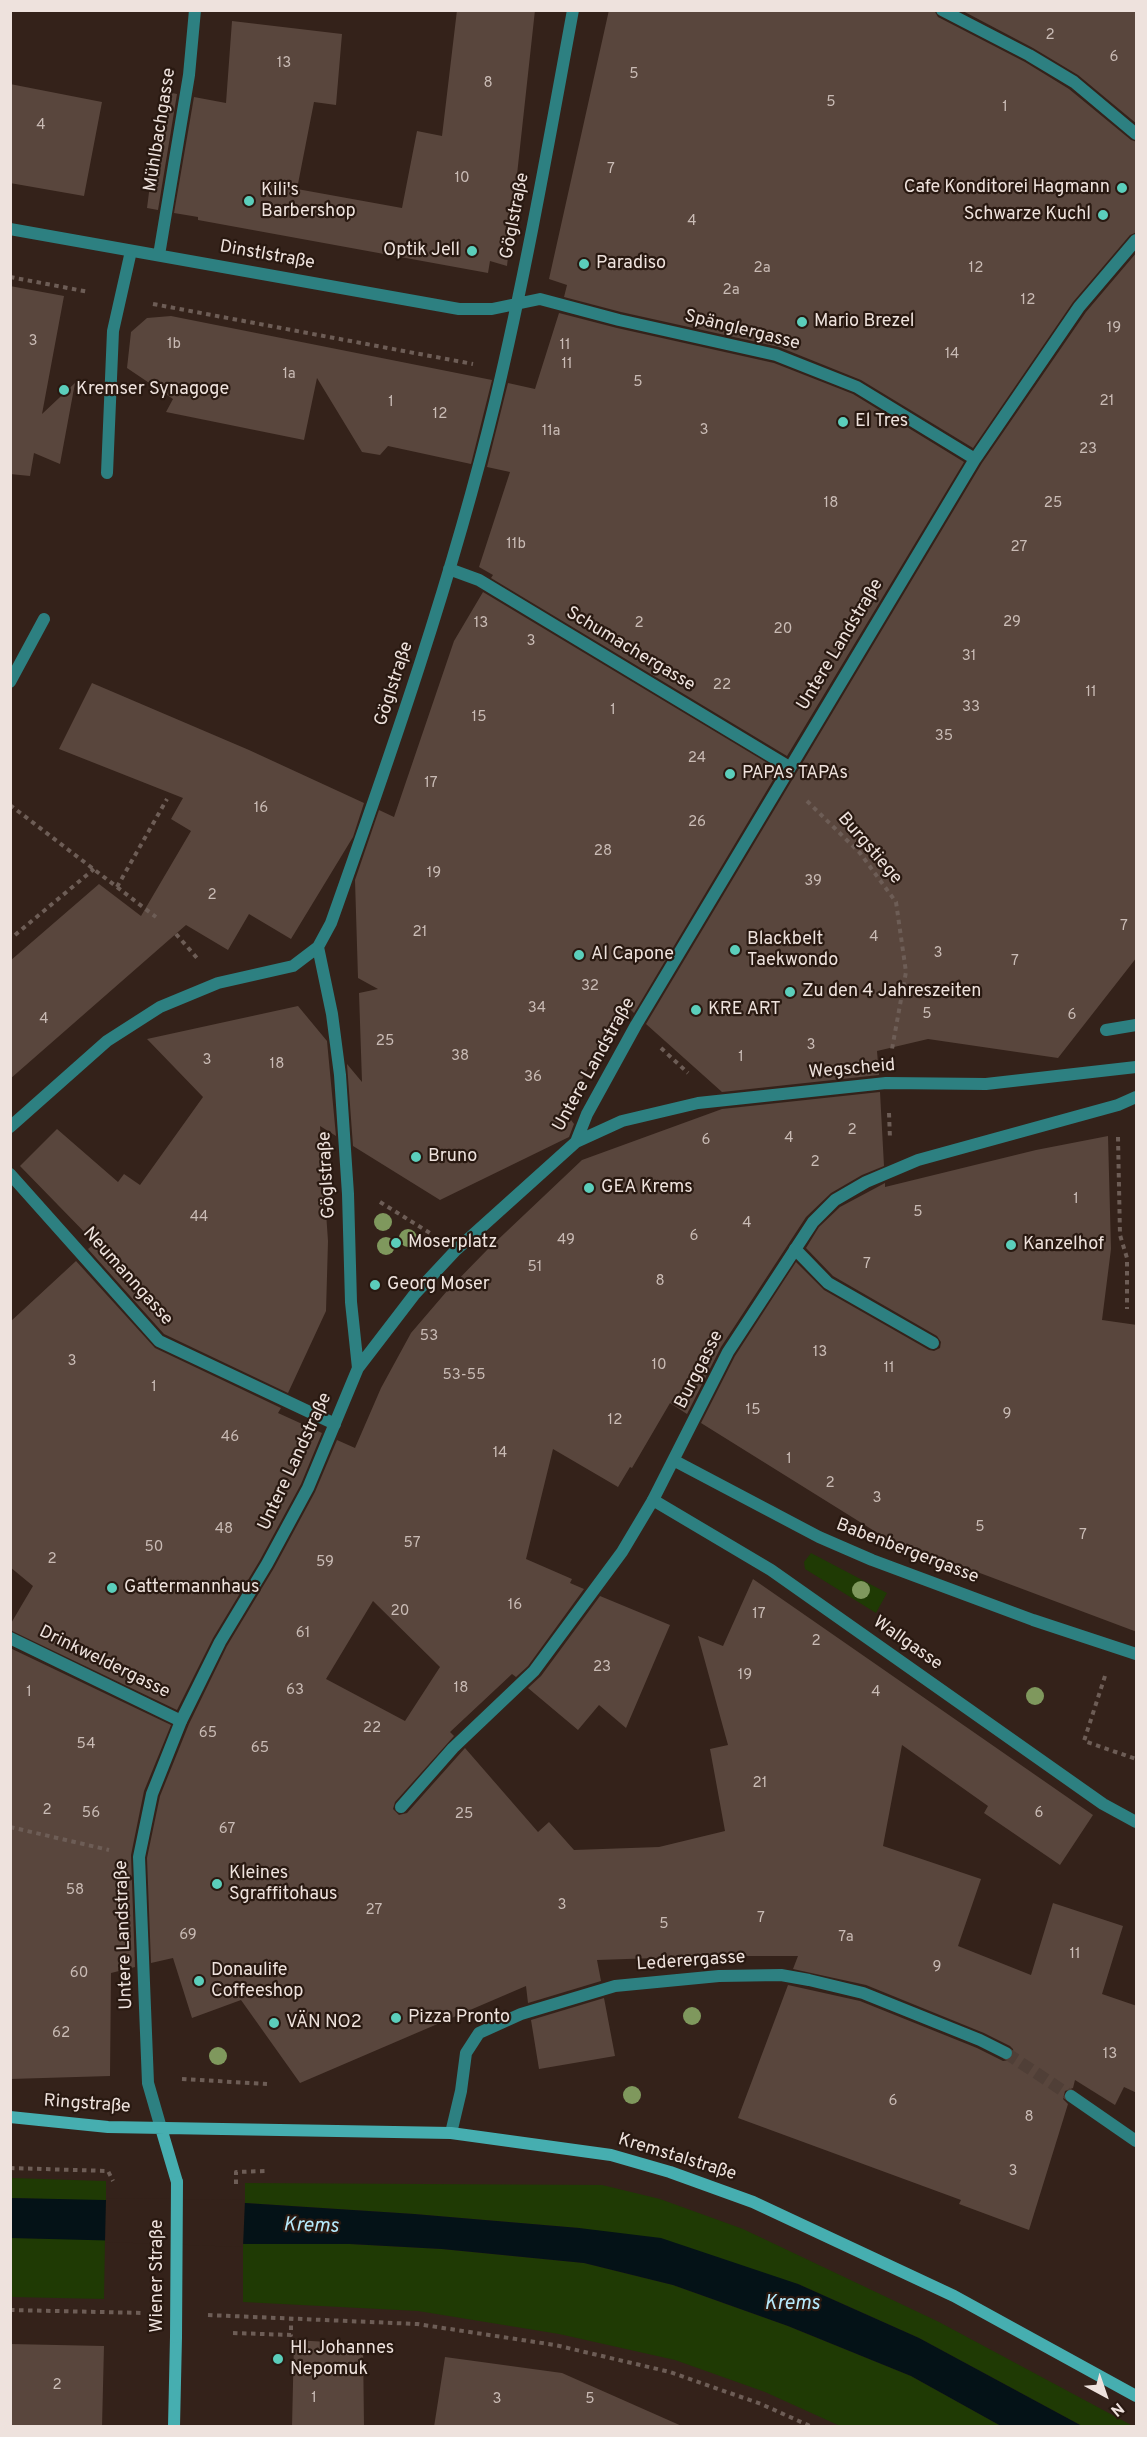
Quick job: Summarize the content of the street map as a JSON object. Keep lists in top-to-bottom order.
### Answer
{
  "streets": {
    "main road": ["Ringstraße", "Kremstalstraße", "Wiener Straße"],
    "street": [
      "Mühlbachgasse",
      "Göglstraße",
      "Dinstlstraße",
      "Spänglergasse",
      "Untere Landstraße",
      "Schumachergasse",
      "Wegscheid",
      "Neumanngasse",
      "Burggasse",
      "Babenbergergasse",
      "Wallgasse",
      "Drinkweldergasse",
      "Lederergasse"
    ],
    "path": ["Burgstiege"]
  },
  "crossings": [
    ["Mühlbachgasse", "Dinstlstraße"],
    ["Göglstraße", "Dinstlstraße"],
    ["Göglstraße", "Spänglergasse"],
    ["Göglstraße", "Untere Landstraße"],
    ["Göglstraße", "Schumachergasse"],
    ["Dinstlstraße", "Spänglergasse"],
    ["Spänglergasse", "Untere Landstraße"],
    ["Untere Landstraße", "Schumachergasse"],
    ["Untere Landstraße", "Wegscheid"],
    ["Untere Landstraße", "Neumanngasse"],
    ["Untere Landstraße", "Drinkweldergasse"],
    ["Untere Landstraße", "Ringstraße"],
    ["Untere Landstraße", "Kremstalstraße"],
    ["Untere Landstraße", "Wiener Straße"],
    ["Burggasse", "Babenbergergasse"],
    ["Burggasse", "Wallgasse"],
    ["Lederergasse", "Kremstalstraße"],
    ["Ringstraße", "Kremstalstraße"],
    ["Ringstraße", "Wiener Straße"],
    ["Kremstalstraße", "Wiener Straße"]
  ],
  "water": ["Krems"],
  "places": [
    "Cafe Konditorei Hagmann",
    "Kili's Barbershop",
    "Schwarze Kuchl",
    "Optik Jell",
    "Paradiso",
    "Mario Brezel",
    "Kremser Synagoge",
    "El Tres",
    "PAPAs TAPAs",
    "Blackbelt Taekwondo",
    "Al Capone",
    "Zu den 4 Jahreszeiten",
    "KRE ART",
    "Bruno",
    "GEA Krems",
    "Moserplatz",
    "Kanzelhof",
    "Georg Moser",
    "Gattermannhaus",
    "Kleines Sgraffitohaus",
    "Donaulife Coffeeshop",
    "Pizza Pronto",
    "VÄN NO2",
    "Hl. Johannes Nepomuk"
  ],
  "house_numbers": [
    "2",
    "6",
    "13",
    "5",
    "8",
    "5",
    "1",
    "4",
    "7",
    "10",
    "4",
    "2a",
    "12",
    "2a",
    "12",
    "19",
    "3",
    "1b",
    "11",
    "14",
    "11",
    "1a",
    "5",
    "21",
    "1",
    "12",
    "3",
    "11a",
    "23",
    "18",
    "25",
    "11b",
    "27",
    "29",
    "13",
    "2",
    "20",
    "3",
    "31",
    "22",
    "11",
    "33",
    "1",
    "15",
    "35",
    "24",
    "17",
    "16",
    "26",
    "28",
    "19",
    "39",
    "2",
    "7",
    "21",
    "4",
    "3",
    "7",
    "32",
    "34",
    "5",
    "6",
    "4",
    "25",
    "3",
    "38",
    "1",
    "3",
    "18",
    "36",
    "2",
    "4",
    "6",
    "2",
    "1",
    "5",
    "44",
    "4",
    "6",
    "49",
    "7",
    "51",
    "8",
    "53",
    "13",
    "3",
    "10",
    "11",
    "53-55",
    "1",
    "15",
    "9",
    "12",
    "46",
    "14",
    "1",
    "2",
    "3",
    "5",
    "48",
    "7",
    "57",
    "50",
    "2",
    "59",
    "16",
    "20",
    "17",
    "61",
    "2",
    "23",
    "19",
    "18",
    "63",
    "1",
    "4",
    "22",
    "65",
    "54",
    "65",
    "21",
    "2",
    "56",
    "6",
    "25",
    "67",
    "58",
    "3",
    "27",
    "7",
    "5",
    "69",
    "7a",
    "11",
    "9",
    "60",
    "62",
    "13",
    "6",
    "8",
    "3",
    "2",
    "1",
    "3",
    "5"
  ],
  "north": "bottom right"
}
